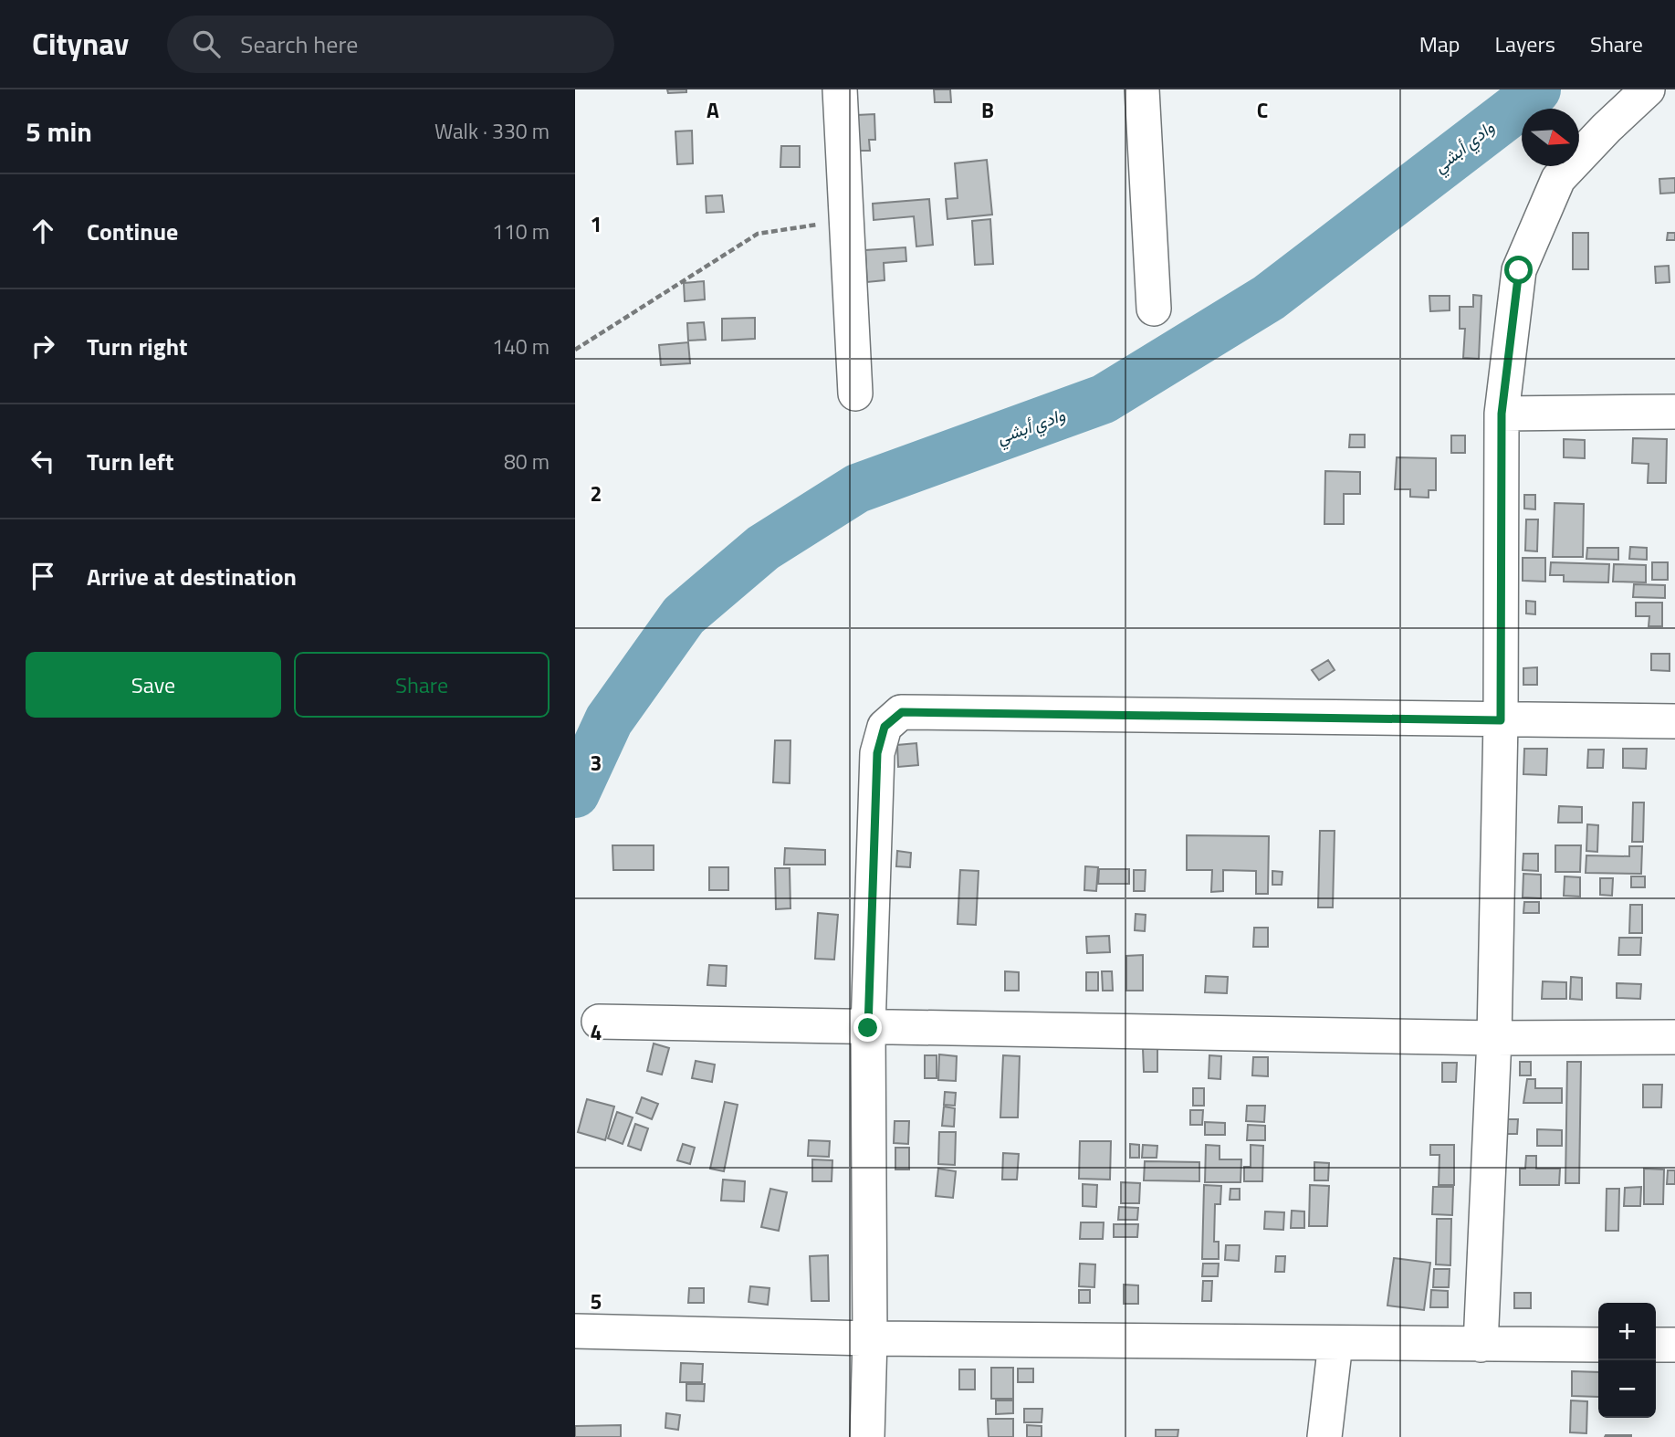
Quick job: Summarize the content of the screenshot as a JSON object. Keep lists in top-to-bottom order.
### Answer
{
  "water": ["وادي أبشي"],
  "north": "right",
  "page": {
    "header": "Citynav",
    "search": "Search here",
    "nav": ["Map", "Layers", "Share"],
    "heading": ["5 min", "Walk · 330 m"],
    "list": [
      ["Continue", "110 m"],
      ["Turn right", "140 m"],
      ["Turn left", "80 m"],
      "Arrive at destination"
    ],
    "buttons": ["Save", "Share"],
    "map_buttons": ["+", "−"]
  },
  "grid": {
    "columns": ["A", "B", "C"],
    "rows": [
      "1",
      "2",
      "3",
      "4",
      "5"
    ]
  }
}
